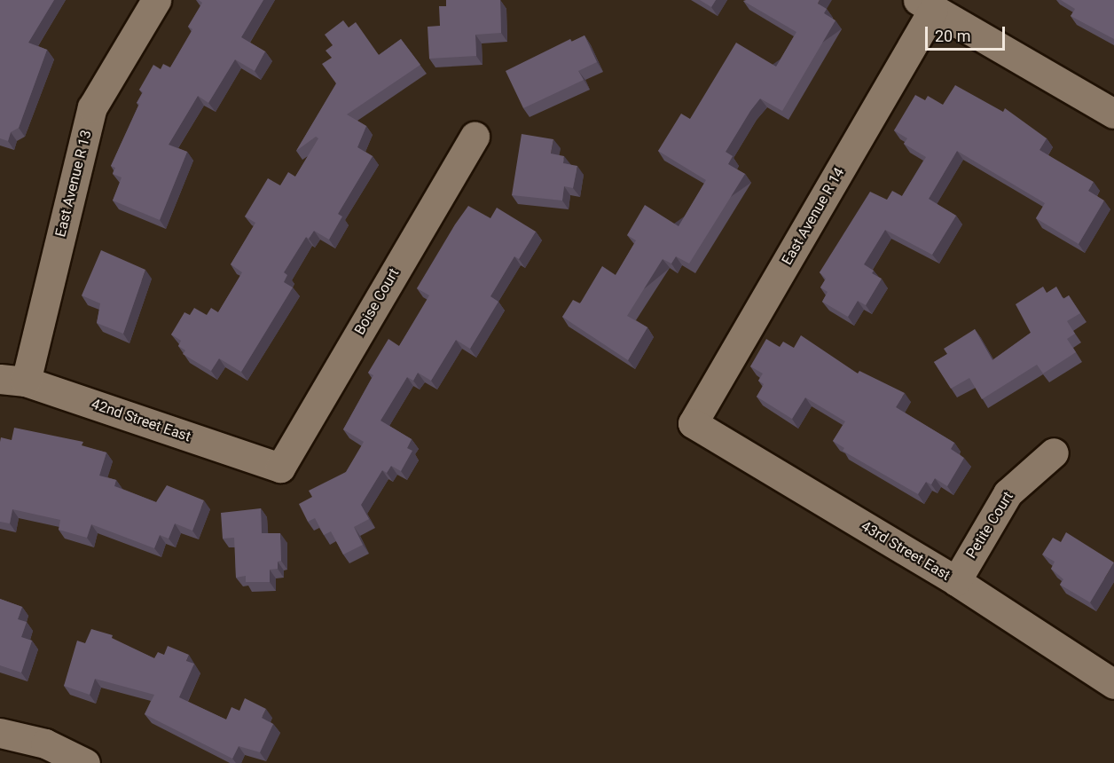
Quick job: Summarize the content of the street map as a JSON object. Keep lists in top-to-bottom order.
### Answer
{
  "streets": {
    "street": [
      "East Avenue R 13",
      "East Avenue R 14",
      "Boise Court",
      "42nd Street East",
      "Petite Court",
      "43rd Street East"
    ]
  },
  "crossings": [
    ["East Avenue R 13", "42nd Street East"],
    ["East Avenue R 14", "43rd Street East"],
    ["Boise Court", "42nd Street East"],
    ["Petite Court", "43rd Street East"]
  ],
  "scale_bar": "20 m"
}
